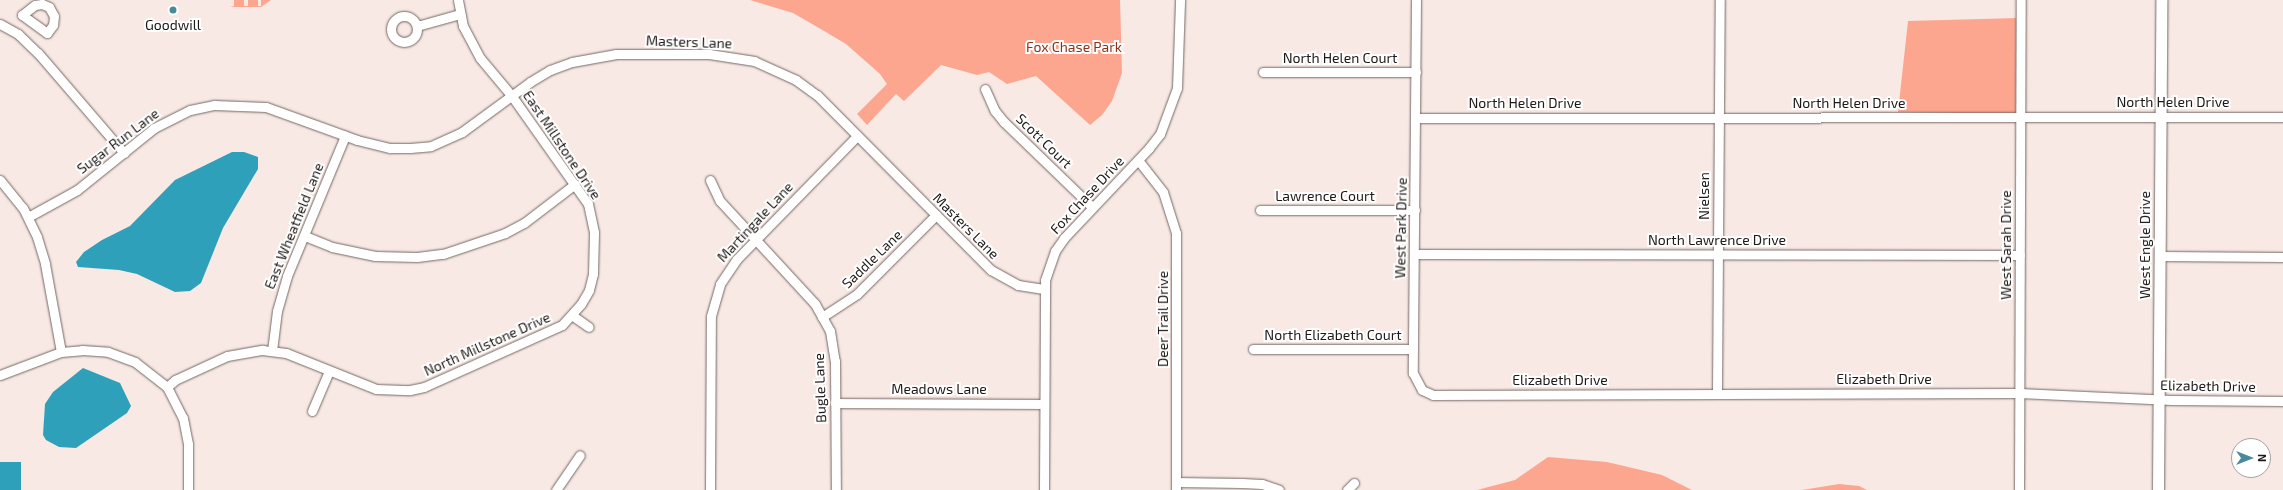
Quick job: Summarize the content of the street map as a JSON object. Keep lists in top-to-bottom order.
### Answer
{
  "streets": {
    "street": [
      "Masters Lane",
      "North Helen Court",
      "North Helen Drive",
      "Sugar Run Lane",
      "Scott Court",
      "East Millstone Drive",
      "Fox Chase Drive",
      "Lawrence Court",
      "Nielsen",
      "Martingale Lane",
      "East Wheatfield Lane",
      "West Park Drive",
      "North Lawrence Drive",
      "West Sarah Drive",
      "West Engle Drive",
      "Saddle Lane",
      "Deer Trail Drive",
      "North Elizabeth Court",
      "North Millstone Drive",
      "Elizabeth Drive",
      "Bugle Lane",
      "Meadows Lane"
    ]
  },
  "crossings": [
    ["Masters Lane", "Sugar Run Lane"],
    ["Masters Lane", "East Millstone Drive"],
    ["Masters Lane", "Fox Chase Drive"],
    ["Masters Lane", "Martingale Lane"],
    ["Masters Lane", "East Wheatfield Lane"],
    ["Masters Lane", "Saddle Lane"],
    ["North Helen Court", "West Park Drive"],
    ["North Helen Drive", "Nielsen"],
    ["North Helen Drive", "West Park Drive"],
    ["North Helen Drive", "West Sarah Drive"],
    ["North Helen Drive", "West Engle Drive"],
    ["Sugar Run Lane", "East Wheatfield Lane"],
    ["Scott Court", "Fox Chase Drive"],
    ["East Millstone Drive", "North Millstone Drive"],
    ["Fox Chase Drive", "Deer Trail Drive"],
    ["Fox Chase Drive", "Meadows Lane"],
    ["Lawrence Court", "West Park Drive"],
    ["Nielsen", "North Lawrence Drive"],
    ["Nielsen", "Elizabeth Drive"],
    ["Martingale Lane", "Bugle Lane"],
    ["East Wheatfield Lane", "North Millstone Drive"],
    ["West Park Drive", "North Lawrence Drive"],
    ["West Park Drive", "North Elizabeth Court"],
    ["West Park Drive", "Elizabeth Drive"],
    ["North Lawrence Drive", "West Sarah Drive"],
    ["West Sarah Drive", "Elizabeth Drive"],
    ["West Engle Drive", "Elizabeth Drive"],
    ["Saddle Lane", "Bugle Lane"],
    ["Bugle Lane", "Meadows Lane"]
  ],
  "parks": ["Fox Chase Park"],
  "places": ["Goodwill"],
  "north": "right"
}
